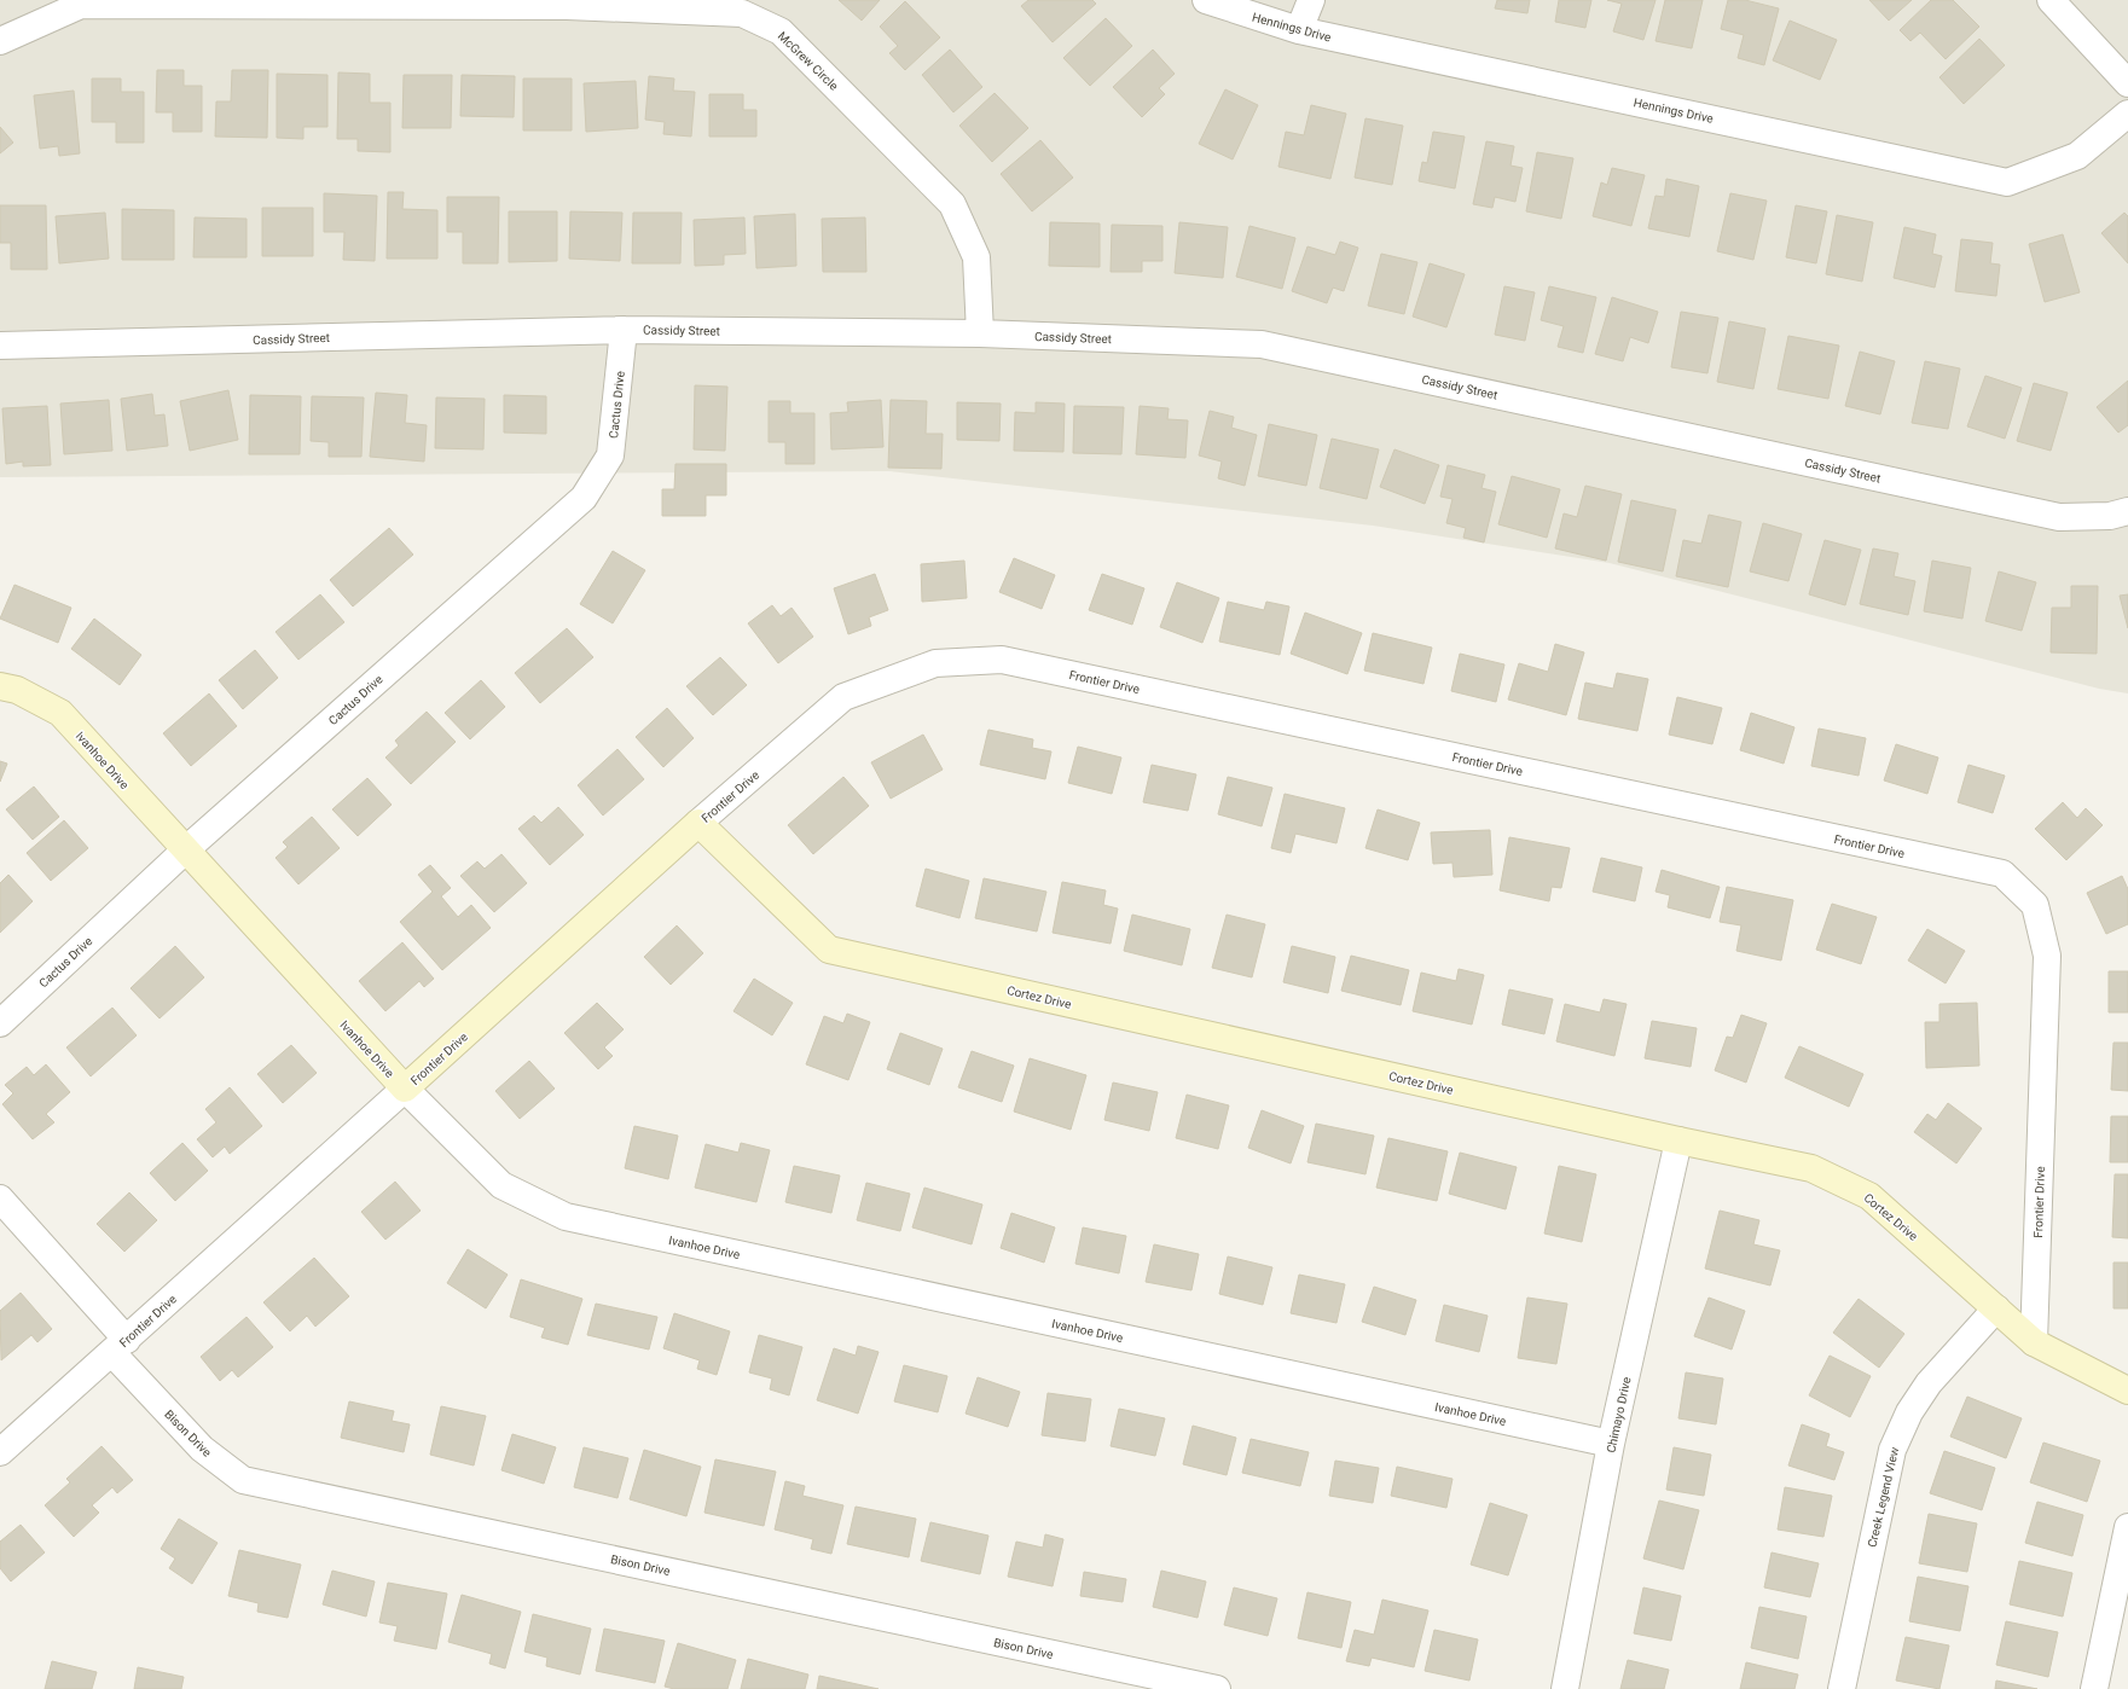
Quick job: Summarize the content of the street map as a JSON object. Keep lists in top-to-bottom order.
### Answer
{
  "streets": {
    "street": [
      "Hennings Drive",
      "McGrew Circle",
      "Cassidy Street",
      "Cactus Drive",
      "Frontier Drive",
      "Ivanhoe Drive",
      "Cortez Drive",
      "Chimayo Drive",
      "Bison Drive",
      "Creek Legend View"
    ]
  },
  "crossings": [
    ["McGrew Circle", "Cassidy Street"],
    ["Cassidy Street", "Cactus Drive"],
    ["Cactus Drive", "Ivanhoe Drive"],
    ["Frontier Drive", "Ivanhoe Drive"],
    ["Frontier Drive", "Cortez Drive"],
    ["Frontier Drive", "Bison Drive"],
    ["Ivanhoe Drive", "Chimayo Drive"],
    ["Cortez Drive", "Chimayo Drive"],
    ["Cortez Drive", "Creek Legend View"]
  ]
}
